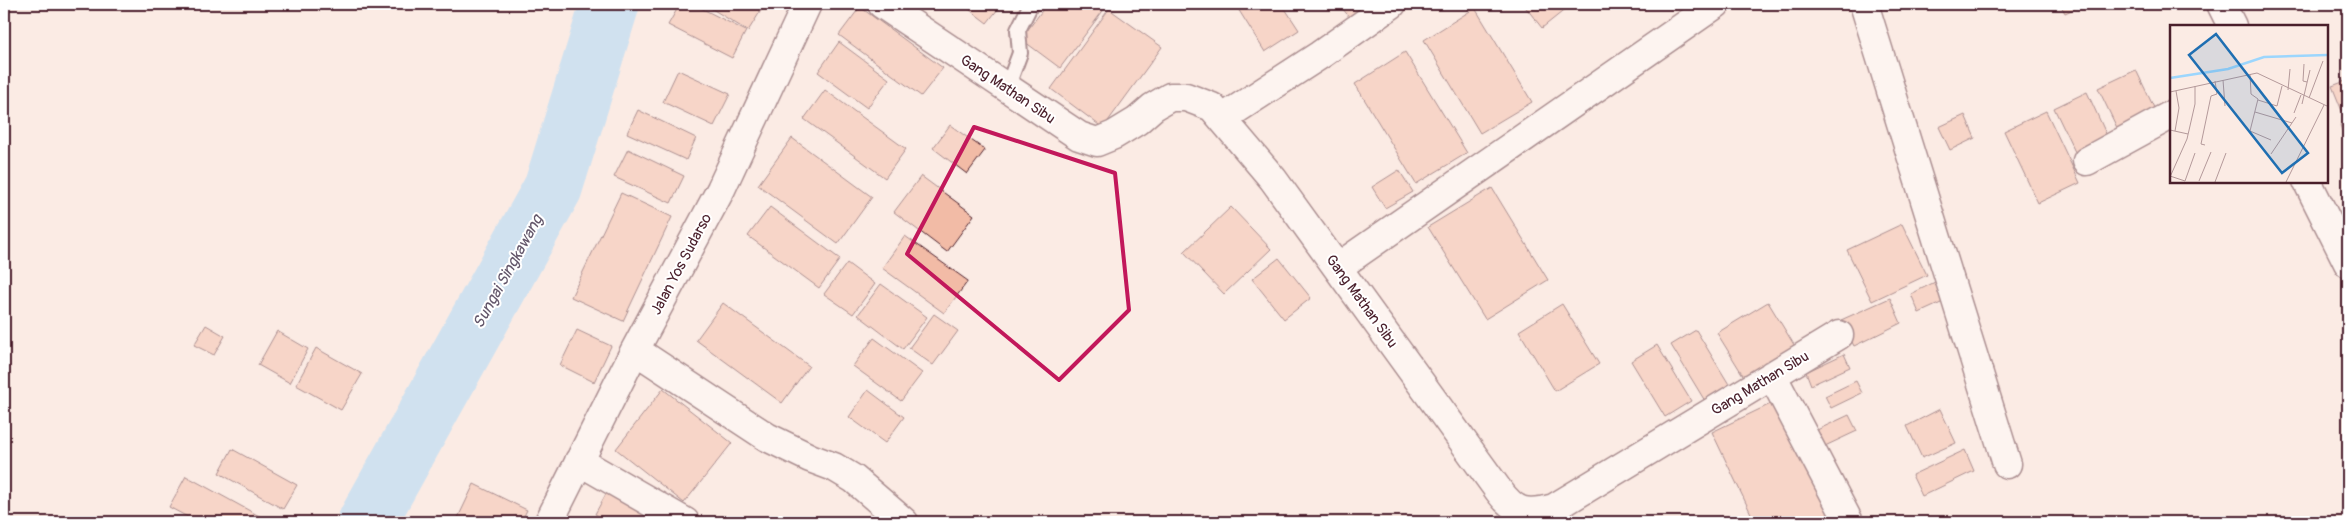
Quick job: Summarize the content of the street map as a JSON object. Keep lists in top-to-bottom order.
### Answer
{
  "streets": {
    "street": ["Gang Mathan Sibu", "Jalan Yos Sudarso"]
  },
  "water": ["Sungai Singkawang"]
}
